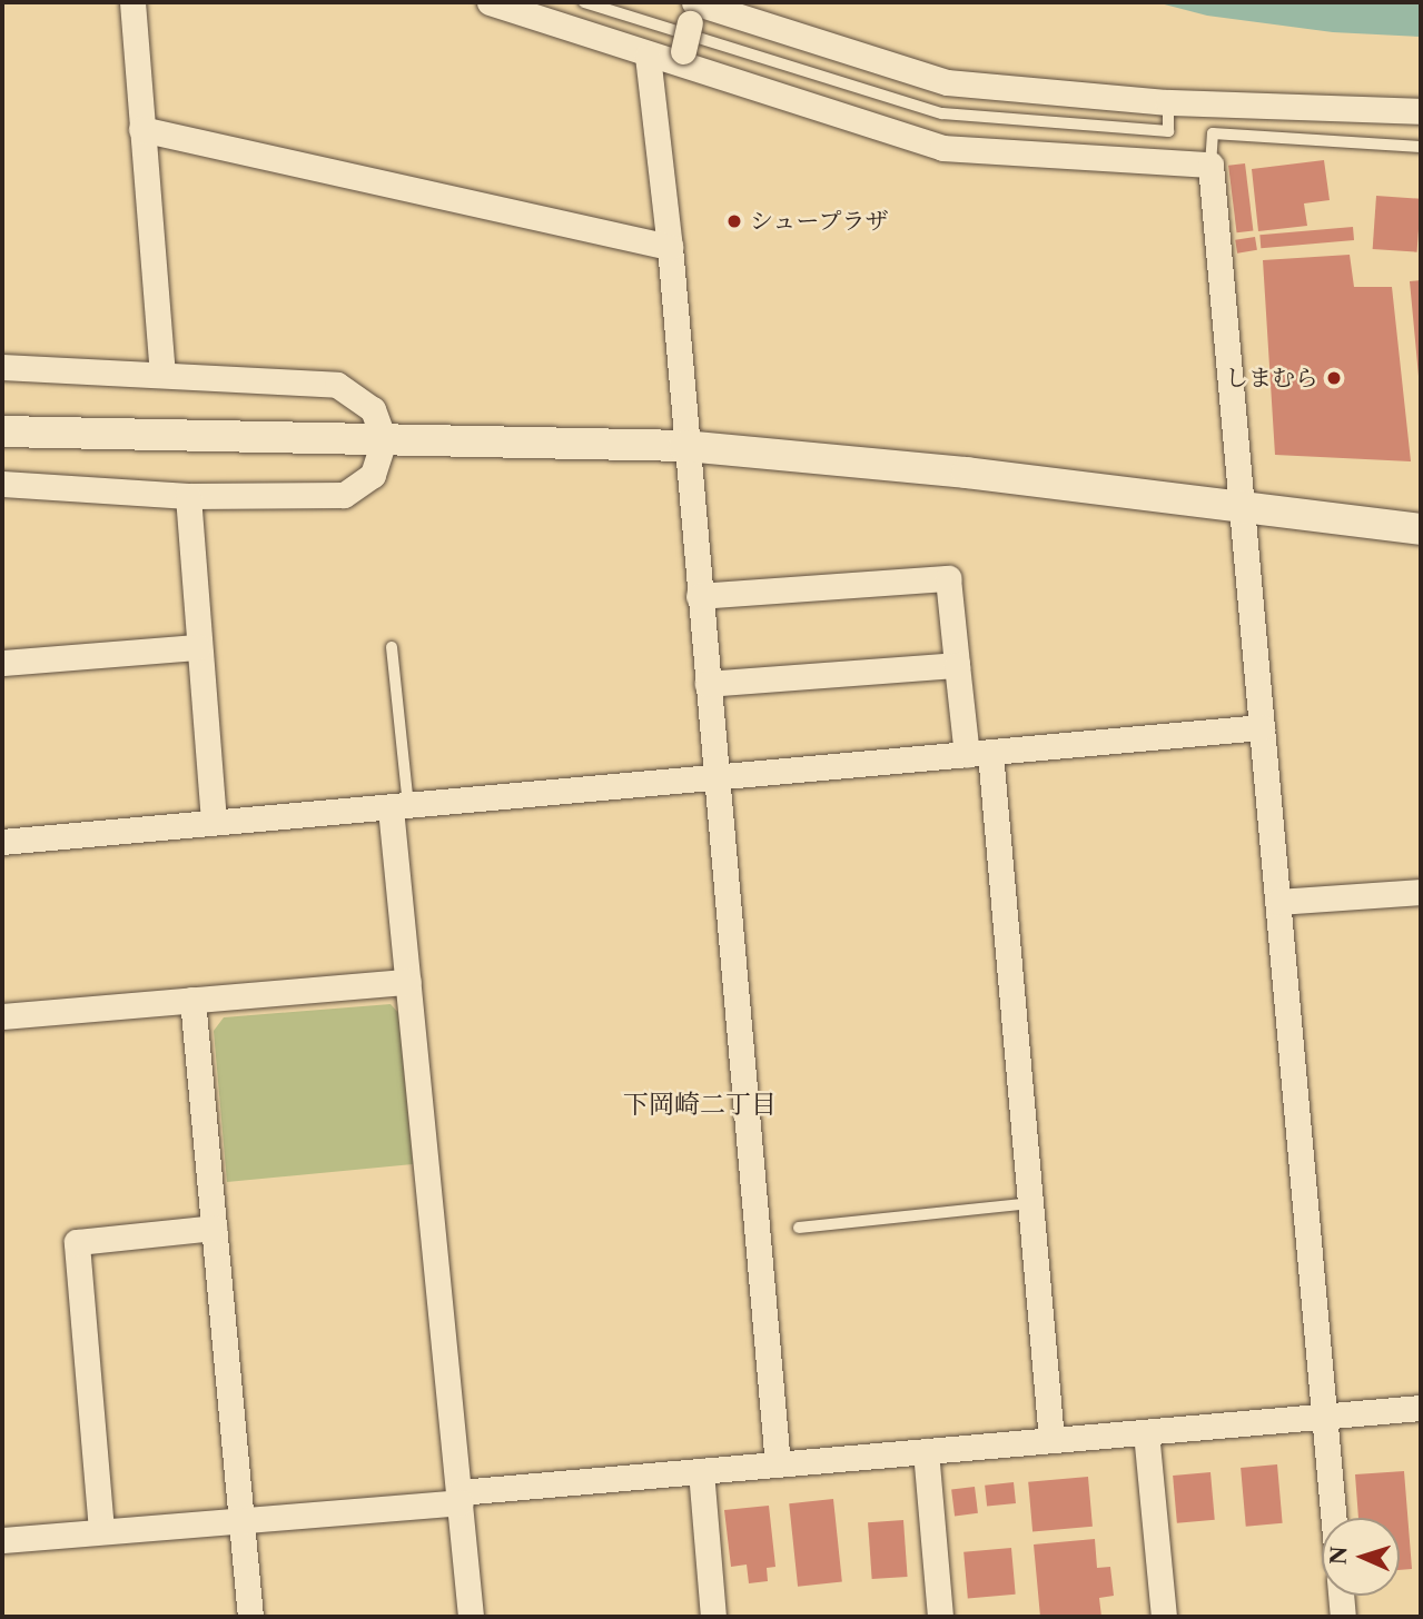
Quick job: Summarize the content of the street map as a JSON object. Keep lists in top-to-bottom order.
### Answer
{
  "districts": ["下岡崎二丁目"],
  "places": ["シュープラザ", "しまむら"],
  "north": "left"
}
